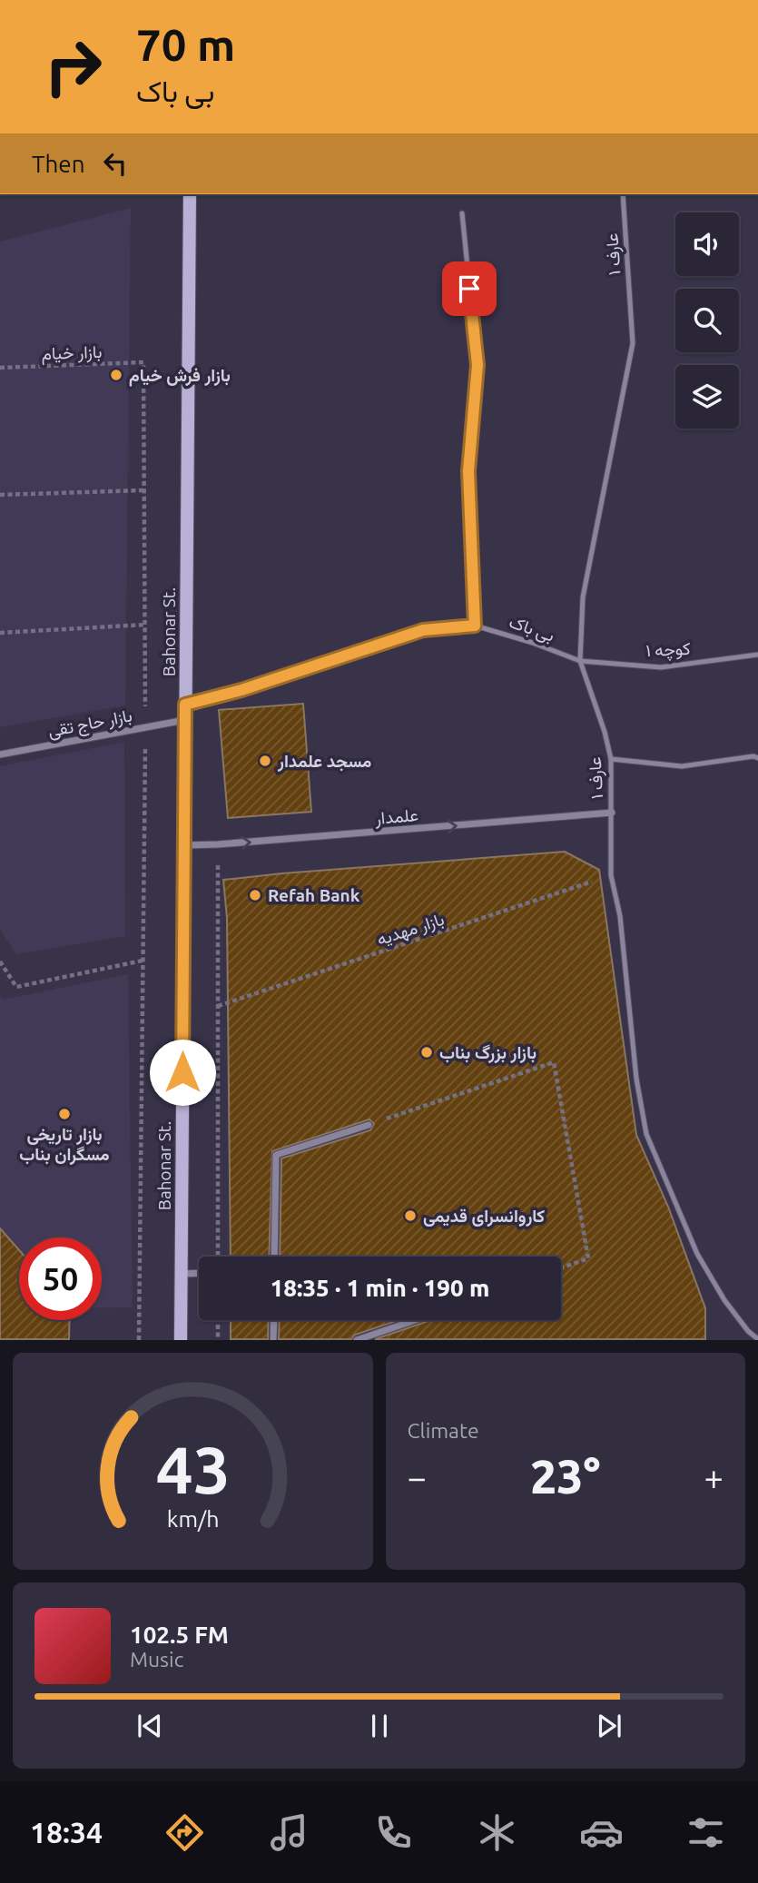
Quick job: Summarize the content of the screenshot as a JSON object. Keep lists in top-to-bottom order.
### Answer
{
  "streets": {
    "main road": ["Bahonar St."],
    "street": ["بازار حاج تقی", "علمدار"],
    "lane": ["عارف ۱", "بی باک", "کوچه ۱"],
    "path": ["بازار خیام", "بازار مهدیه"]
  },
  "crossings": [
    ["عارف ۱", "بی باک"],
    ["عارف ۱", "کوچه ۱"],
    ["عارف ۱", "علمدار"],
    ["عارف ۱", "بازار مهدیه"],
    ["بی باک", "Bahonar St."],
    ["بی باک", "کوچه ۱"],
    ["Bahonar St.", "بازار حاج تقی"],
    ["Bahonar St.", "علمدار"]
  ],
  "one_way": ["علمدار"],
  "places": [
    "بازار فرش خیام",
    "مسجد علمدار",
    "Refah Bank",
    "بازار بزرگ بناب",
    "بازار تاریخی مسگران بناب",
    "کاروانسرای قدیمی"
  ],
  "page": {
    "turn": ["70 m", "بی باک"],
    "then": "Then",
    "limit": "50",
    "trip": "18:35 · 1 min · 190 m",
    "tile": "Climate",
    "heat": ["−", "23°", "+"],
    "song": ["102.5 FM", "Music"],
    "tabs": "18:34",
    "gauge": ["43", "km/h"]
  }
}
